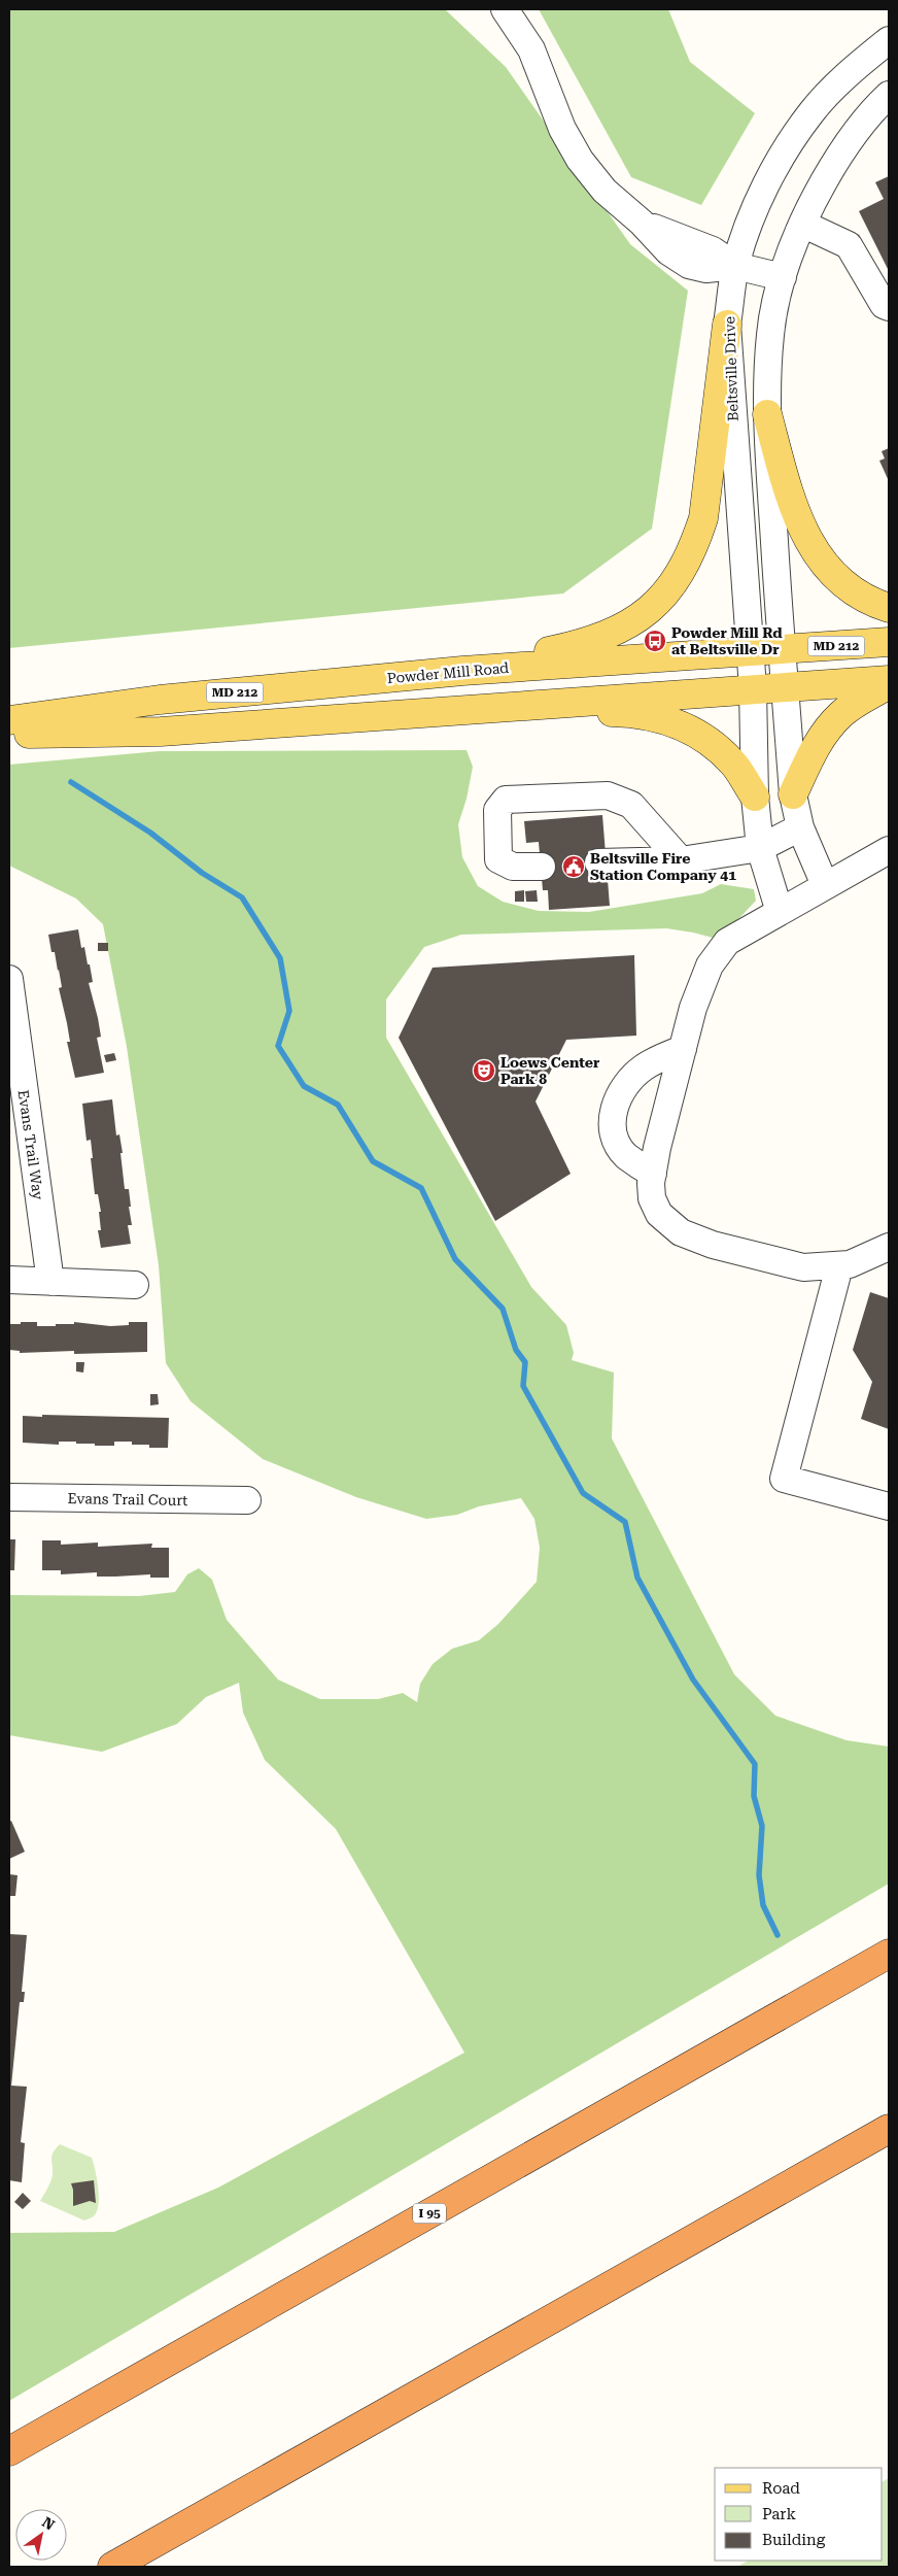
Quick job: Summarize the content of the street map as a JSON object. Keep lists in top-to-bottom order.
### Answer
{
  "streets": {
    "highway": ["I 95"],
    "main road": ["MD 212", "Powder Mill Road"],
    "street": ["Beltsville Drive", "Evans Trail Way", "Evans Trail Court"]
  },
  "crossings": [
    ["Beltsville Drive", "Powder Mill Road"]
  ],
  "places": {
    "bus stop": ["Powder Mill Rd at Beltsville Dr"],
    "public building": ["Beltsville Fire Station Company 41"],
    "theatre": ["Loews Center Park 8"]
  },
  "legend": ["Road", "Park", "Building"],
  "north": "top right"
}
